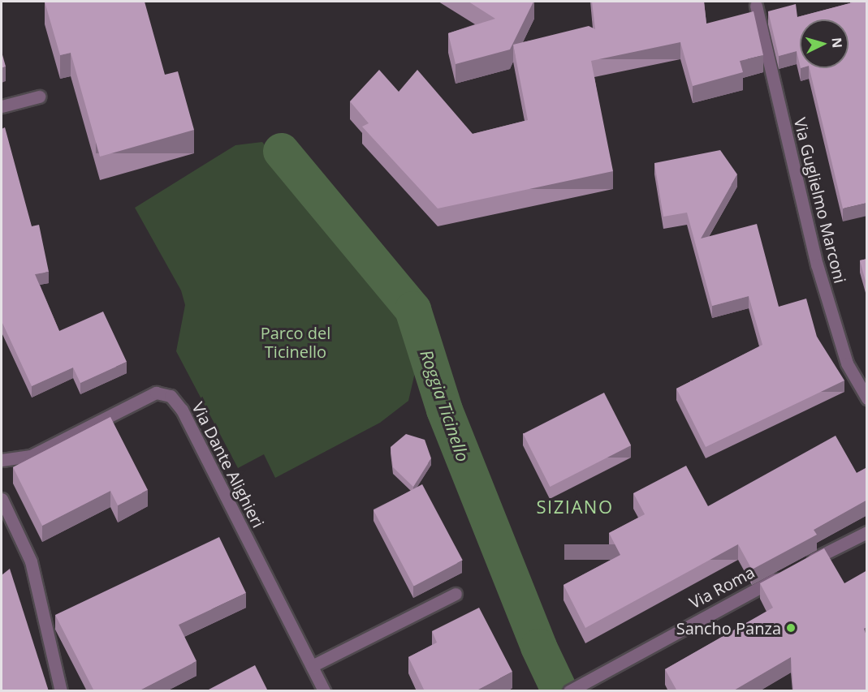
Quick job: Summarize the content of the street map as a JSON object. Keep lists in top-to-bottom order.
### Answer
{
  "streets": {
    "street": ["Via Guglielmo Marconi", "Via Dante Alighieri", "Via Roma"]
  },
  "districts": ["SIZIANO"],
  "water": ["Roggia Ticinello"],
  "parks": ["Parco del Ticinello"],
  "places": ["Sancho Panza"],
  "north": "right"
}
